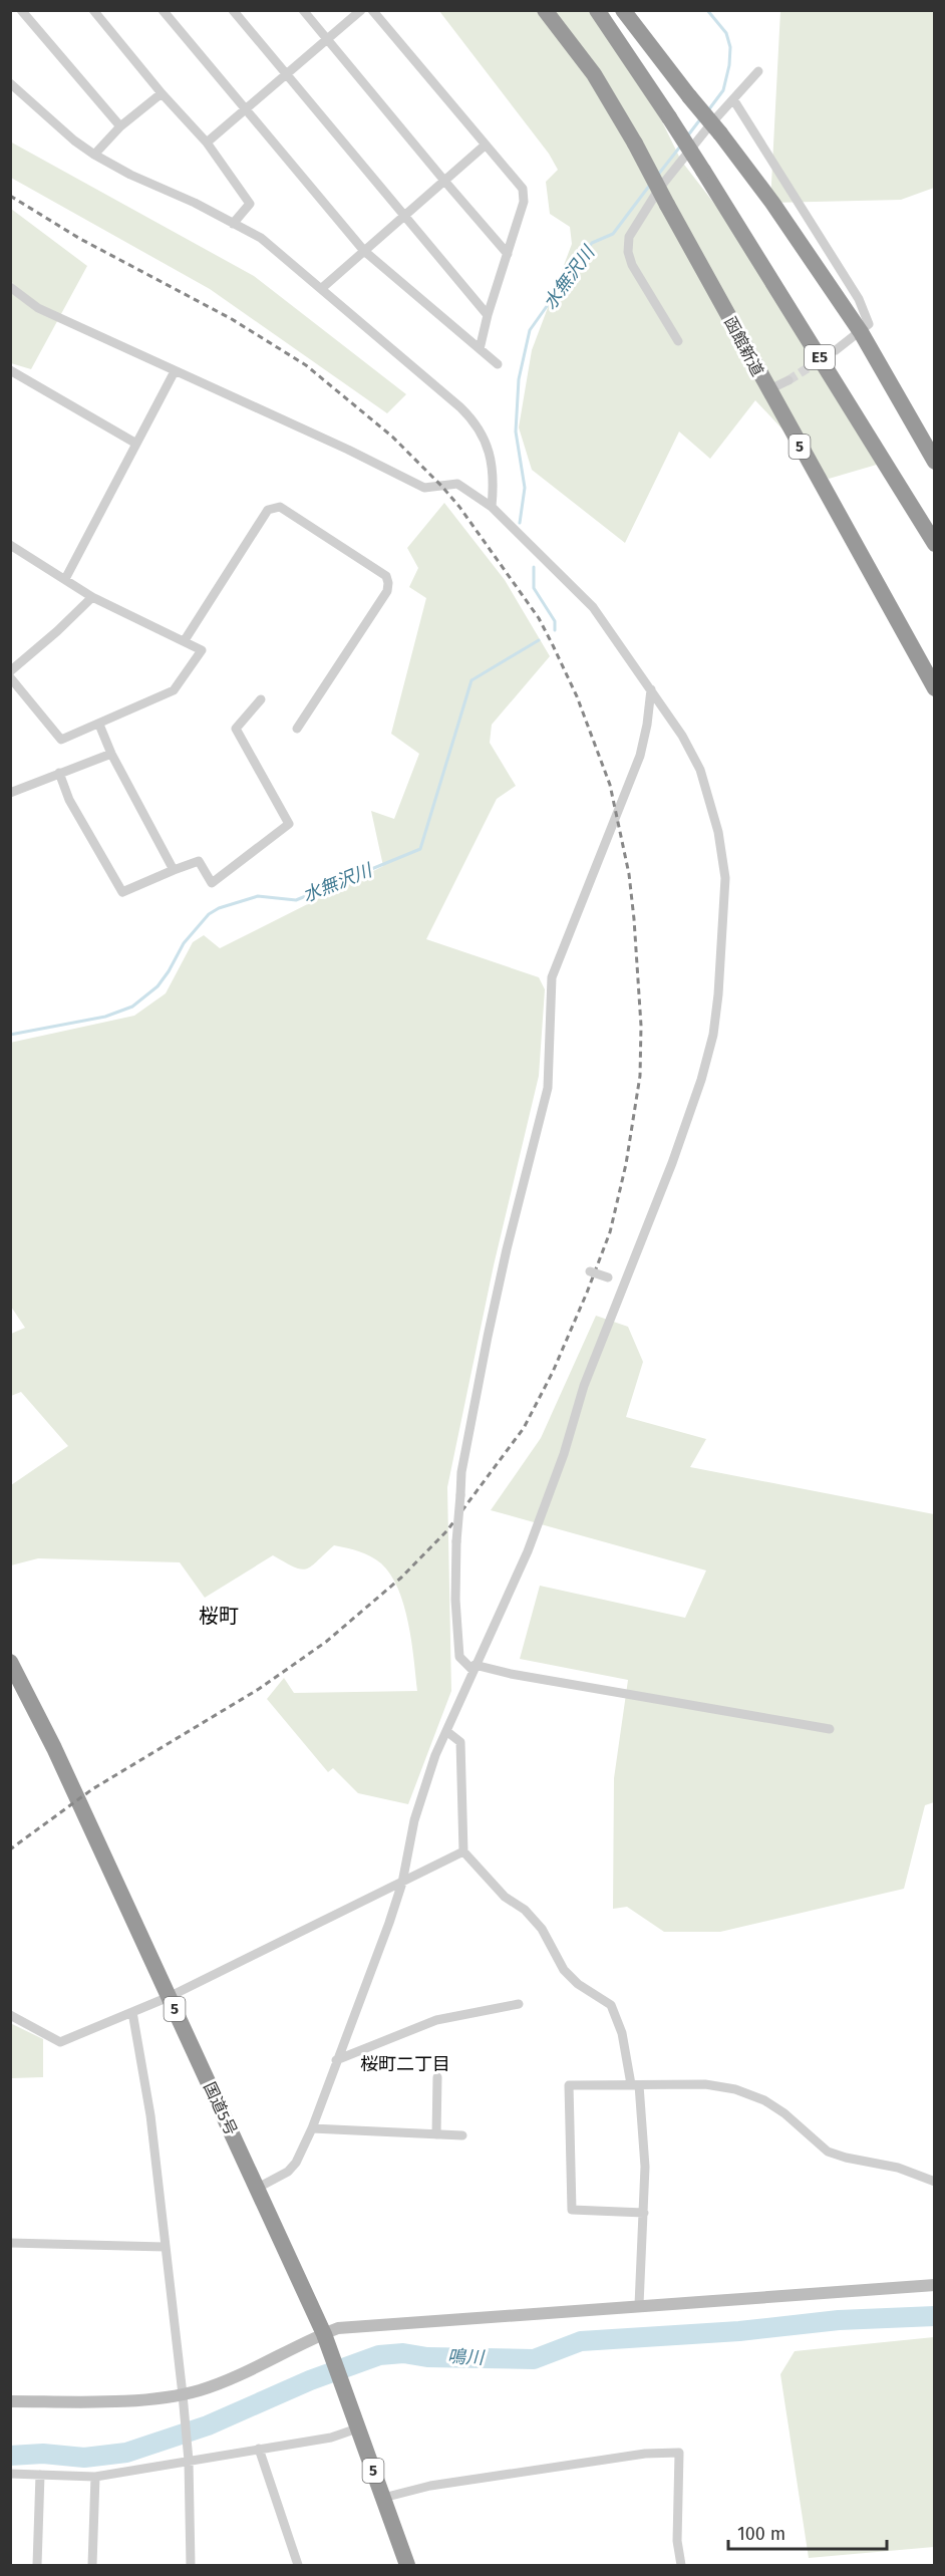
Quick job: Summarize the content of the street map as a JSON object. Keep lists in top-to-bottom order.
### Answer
{
  "streets": {
    "highway": [
      "函館新道",
      "E5",
      "5",
      "国道5号"
    ]
  },
  "districts": ["桜町", "桜町二丁目"],
  "water": ["水無沢川", "鳴川"],
  "scale_bar": "100 m"
}
